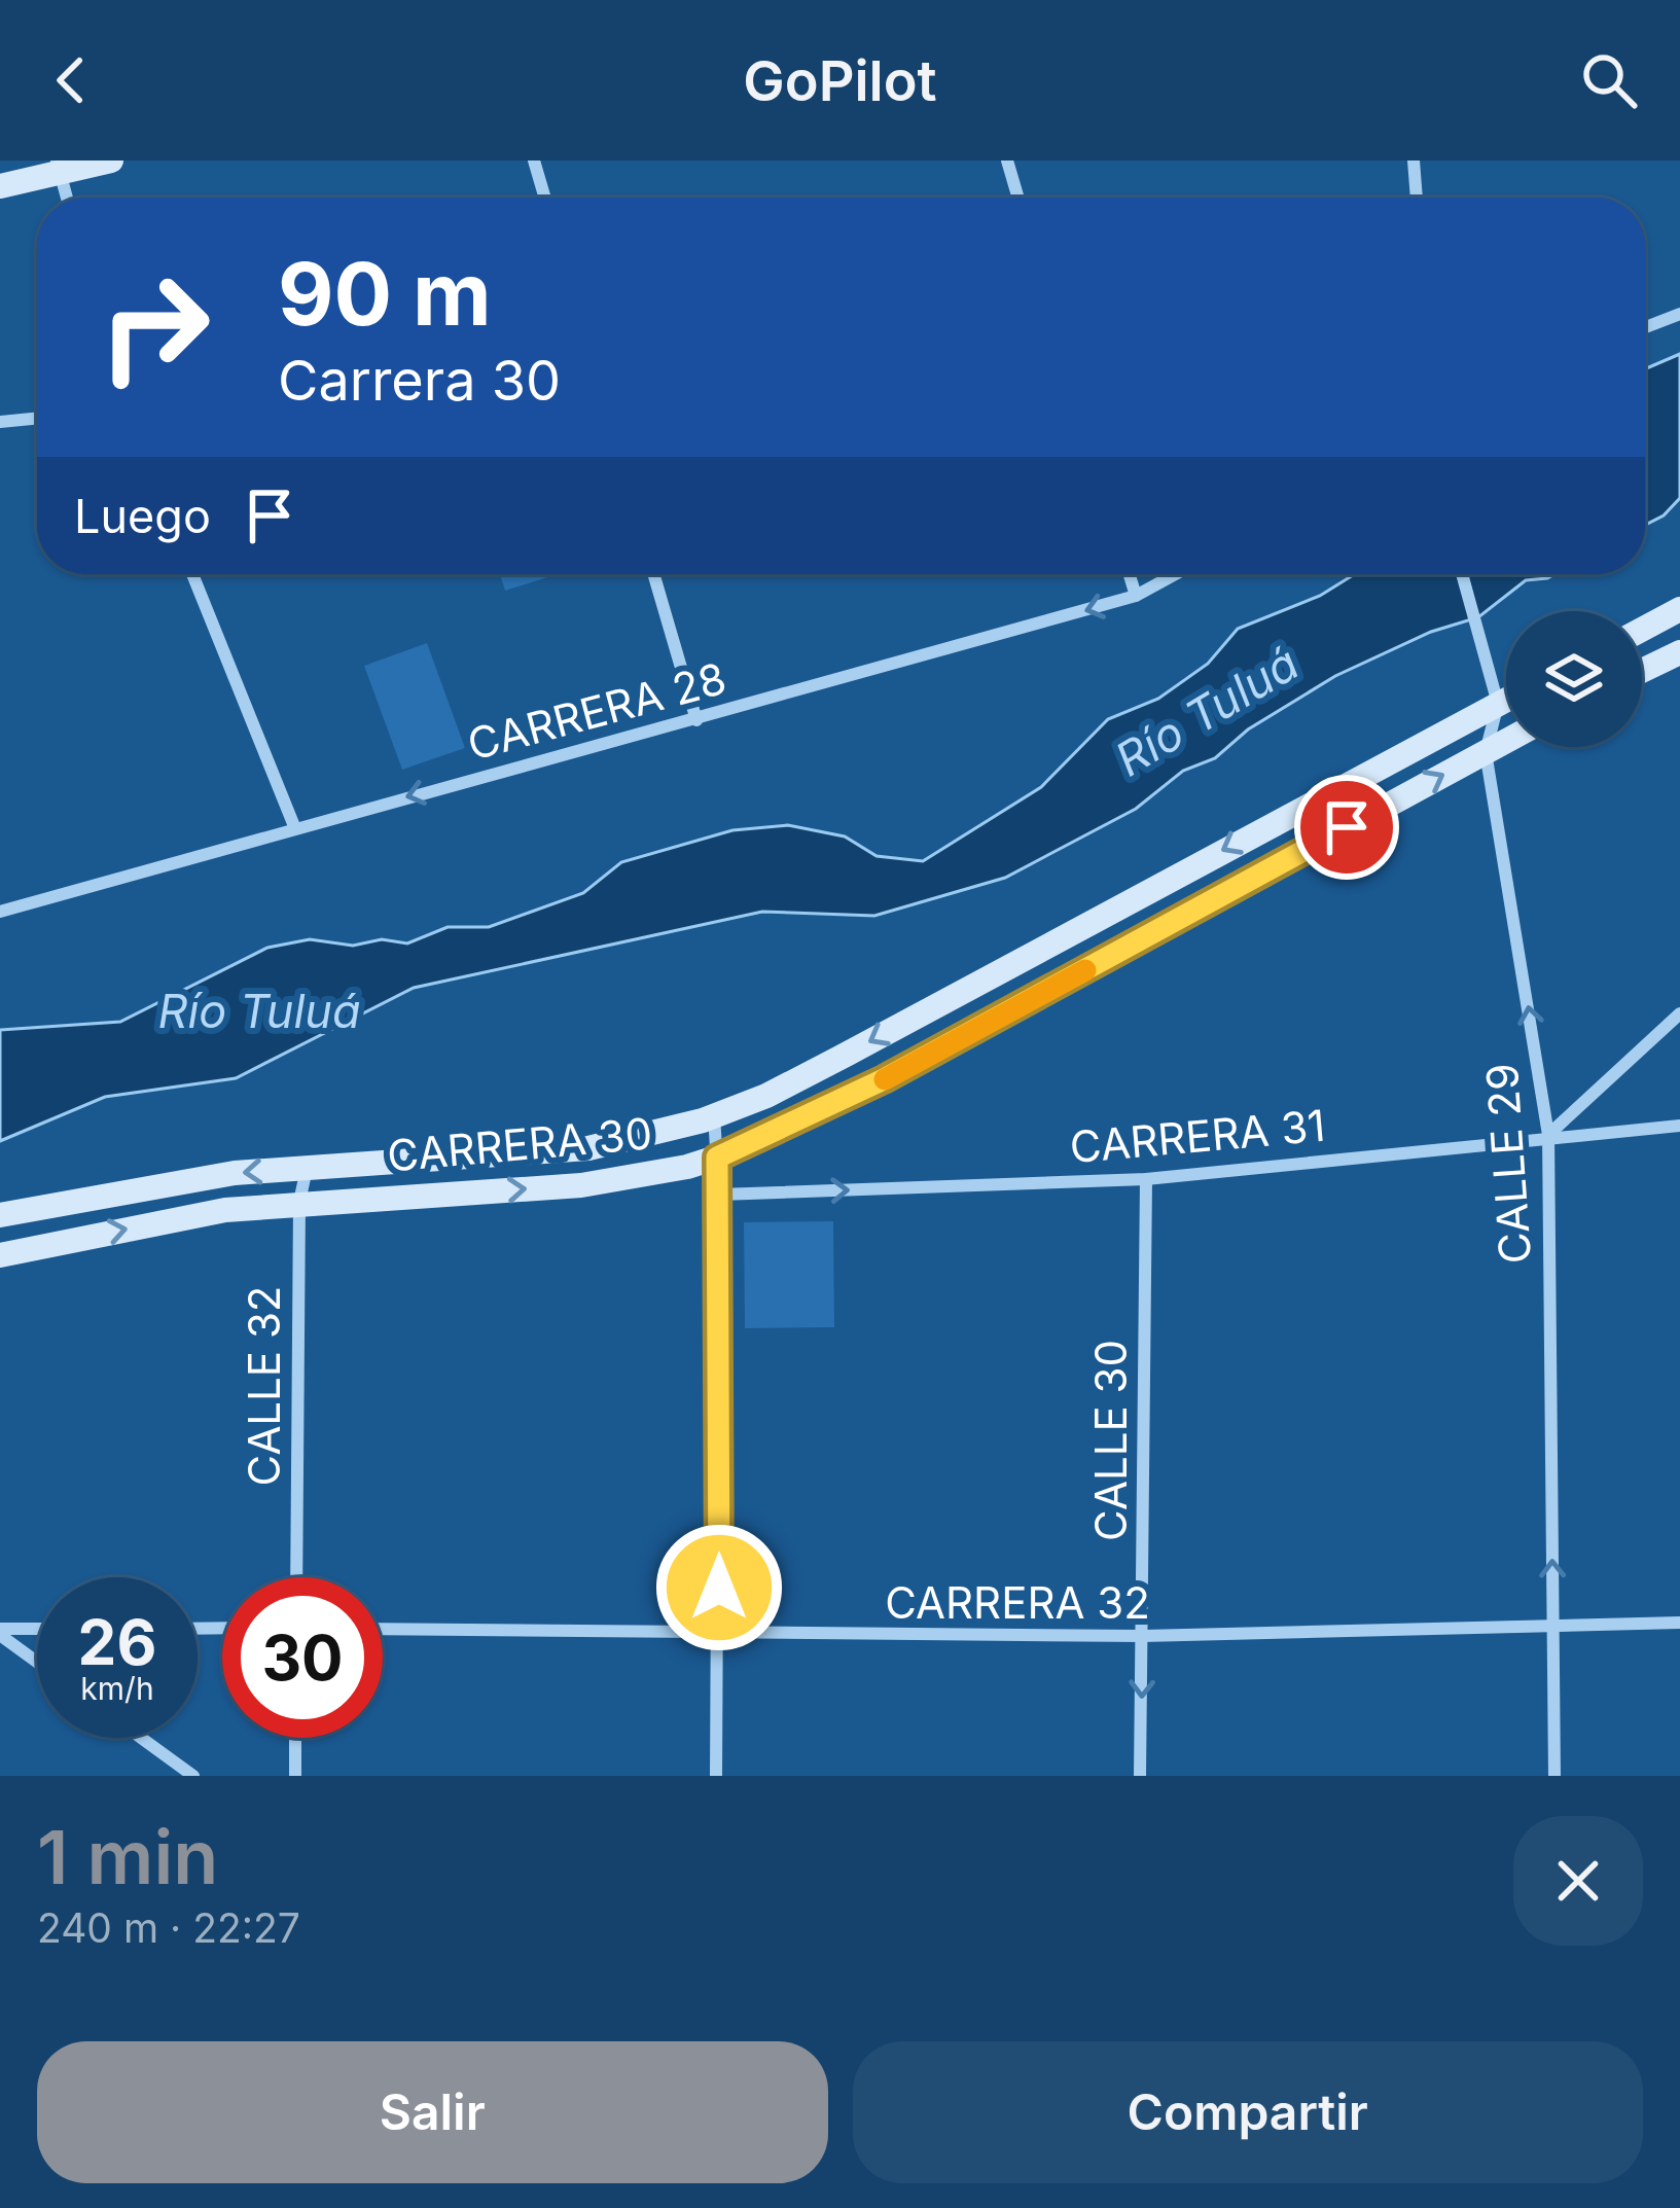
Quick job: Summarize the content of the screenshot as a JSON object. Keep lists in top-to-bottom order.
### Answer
{
  "streets": {
    "main road": ["CARRERA 30"],
    "street": [
      "CARRERA 28",
      "CARRERA 31",
      "CALLE 29",
      "CALLE 32",
      "CALLE 30",
      "CARRERA 32"
    ]
  },
  "crossings": [
    ["CARRERA 31", "CALLE 29"],
    ["CARRERA 31", "CALLE 30"],
    ["CARRERA 30", "CALLE 29"],
    ["CARRERA 30", "CALLE 32"],
    ["CALLE 29", "CARRERA 32"],
    ["CALLE 30", "CARRERA 32"]
  ],
  "one_way": ["CARRERA 28", "CARRERA 31", "CALLE 29"],
  "water": ["Río Tuluá"],
  "page": {
    "header": "GoPilot",
    "turn": ["90 m", "Carrera 30"],
    "then": "Luego",
    "speed": "26 km/h",
    "limit": "30",
    "heading": ["1 min", "240 m · 22:27"],
    "buttons": ["Salir", "Compartir"]
  }
}
